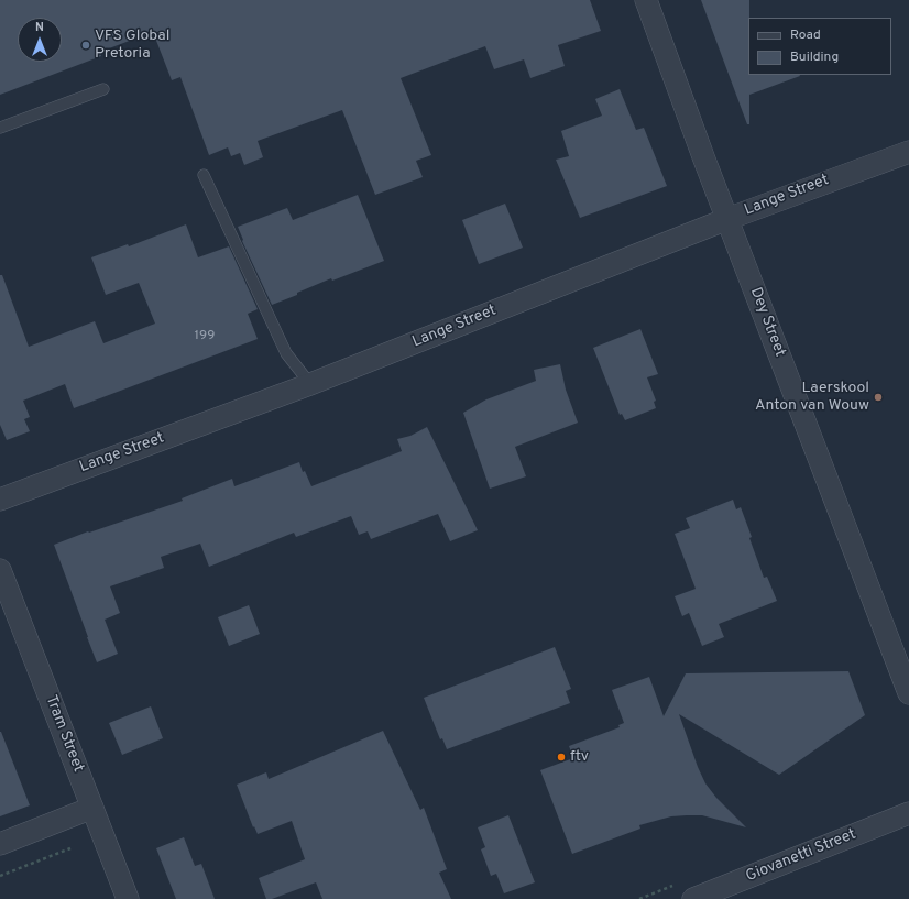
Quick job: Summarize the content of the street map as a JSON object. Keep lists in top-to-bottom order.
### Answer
{
  "streets": {
    "street": [
      "Lange Street",
      "Dey Street",
      "Tram Street",
      "Giovanetti Street"
    ]
  },
  "crossings": [
    ["Lange Street", "Dey Street"]
  ],
  "places": ["VFS Global Pretoria", "Laerskool Anton van Wouw", "ftv"],
  "house_numbers": ["199"],
  "legend": ["Road", "Building"],
  "north": "top"
}
